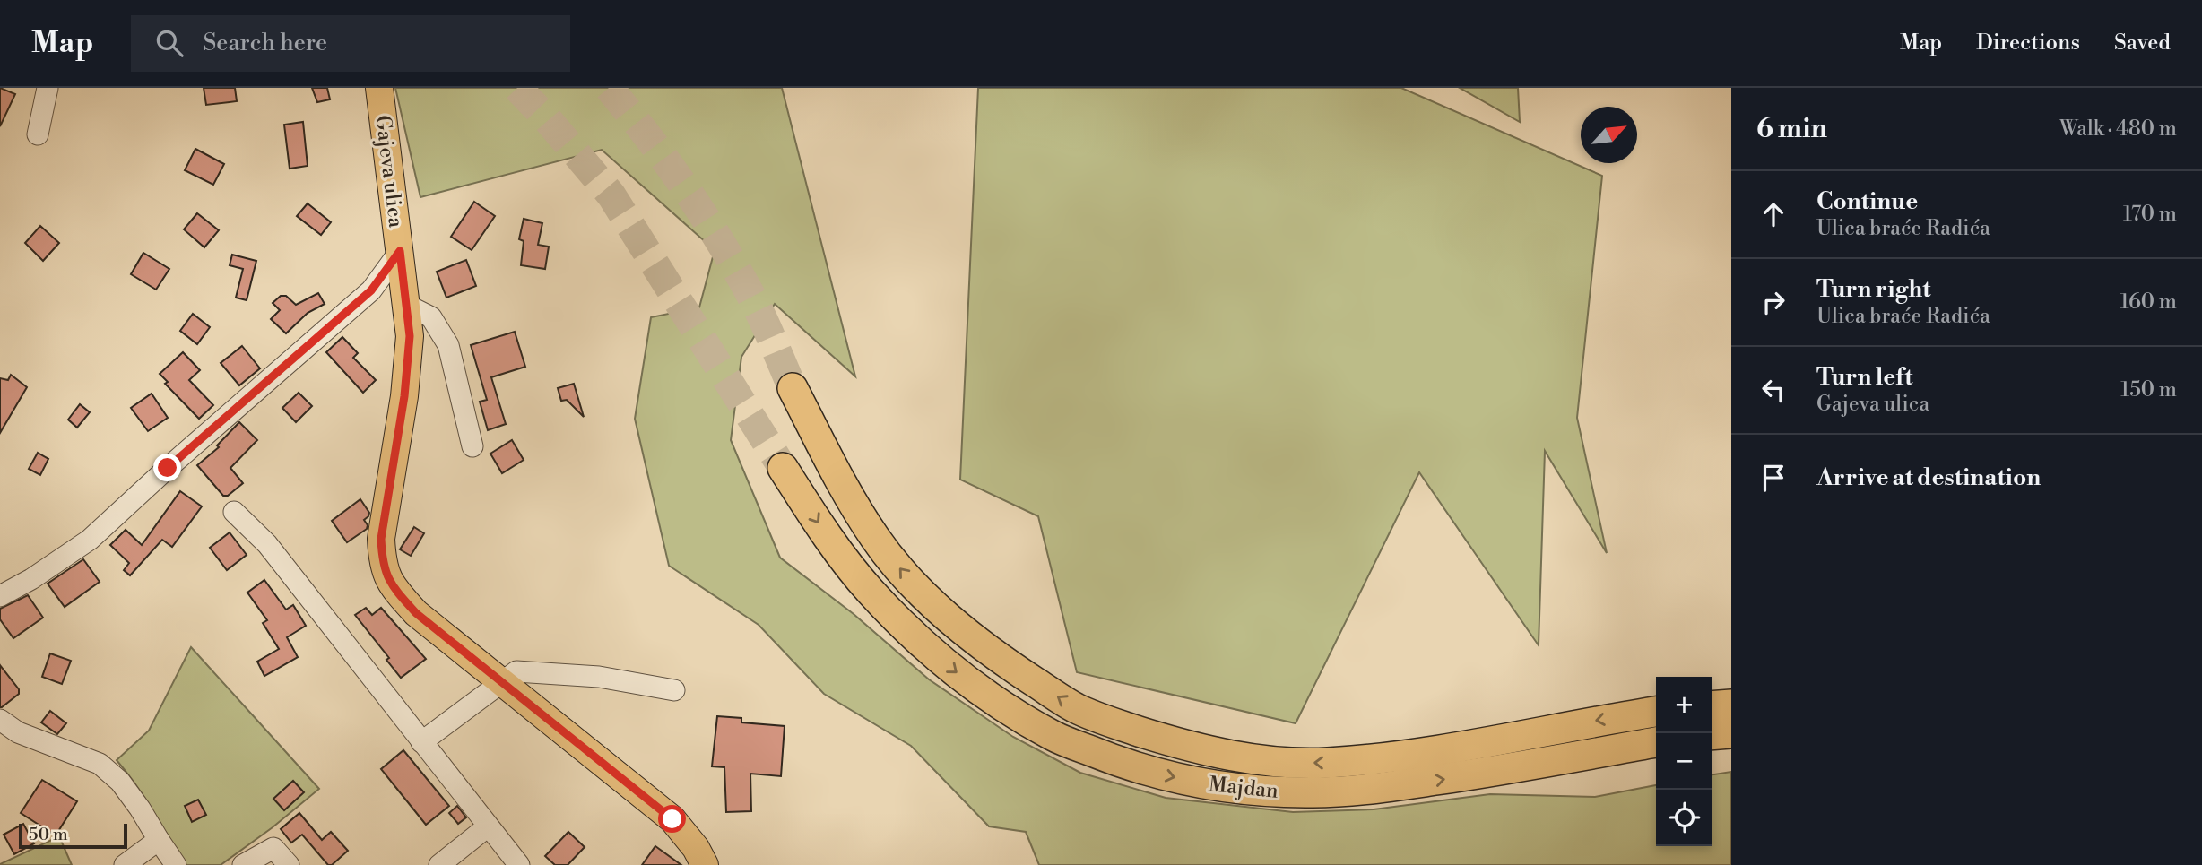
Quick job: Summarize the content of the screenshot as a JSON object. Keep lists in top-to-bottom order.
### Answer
{
  "streets": {
    "highway": ["Majdan"],
    "main road": ["Gajeva ulica"]
  },
  "scale_bar": "50 m",
  "north": "top right",
  "page": {
    "header": "Map",
    "search": "Search here",
    "nav": ["Map", "Directions", "Saved"],
    "heading": ["6 min", "Walk · 480 m"],
    "list": [
      ["Continue", "Ulica braće Radića", "170 m"],
      ["Turn right", "Ulica braće Radića", "160 m"],
      ["Turn left", "Gajeva ulica", "150 m"],
      "Arrive at destination"
    ],
    "map_buttons": ["+", "−"],
    "scale": "50 m"
  }
}
